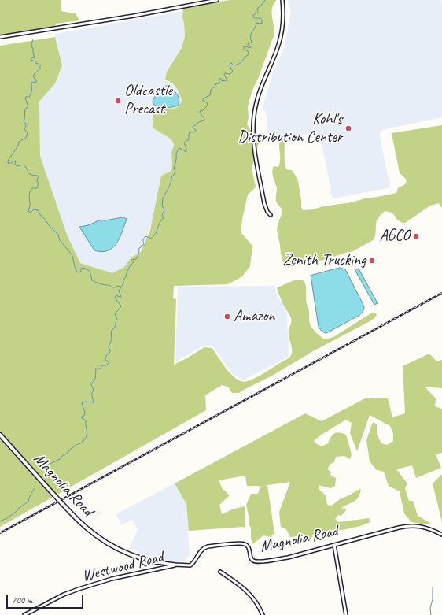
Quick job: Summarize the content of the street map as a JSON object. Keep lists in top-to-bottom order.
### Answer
{
  "streets": {
    "main road": ["Magnolia Road"],
    "street": ["Westwood Road"]
  },
  "crossings": [
    ["Magnolia Road", "Westwood Road"]
  ],
  "places": [
    "Oldcastle Precast",
    "Kohl's Distribution Center",
    "AGCO",
    "Zenith Trucking",
    "Amazon"
  ],
  "scale_bar": "200 m"
}
